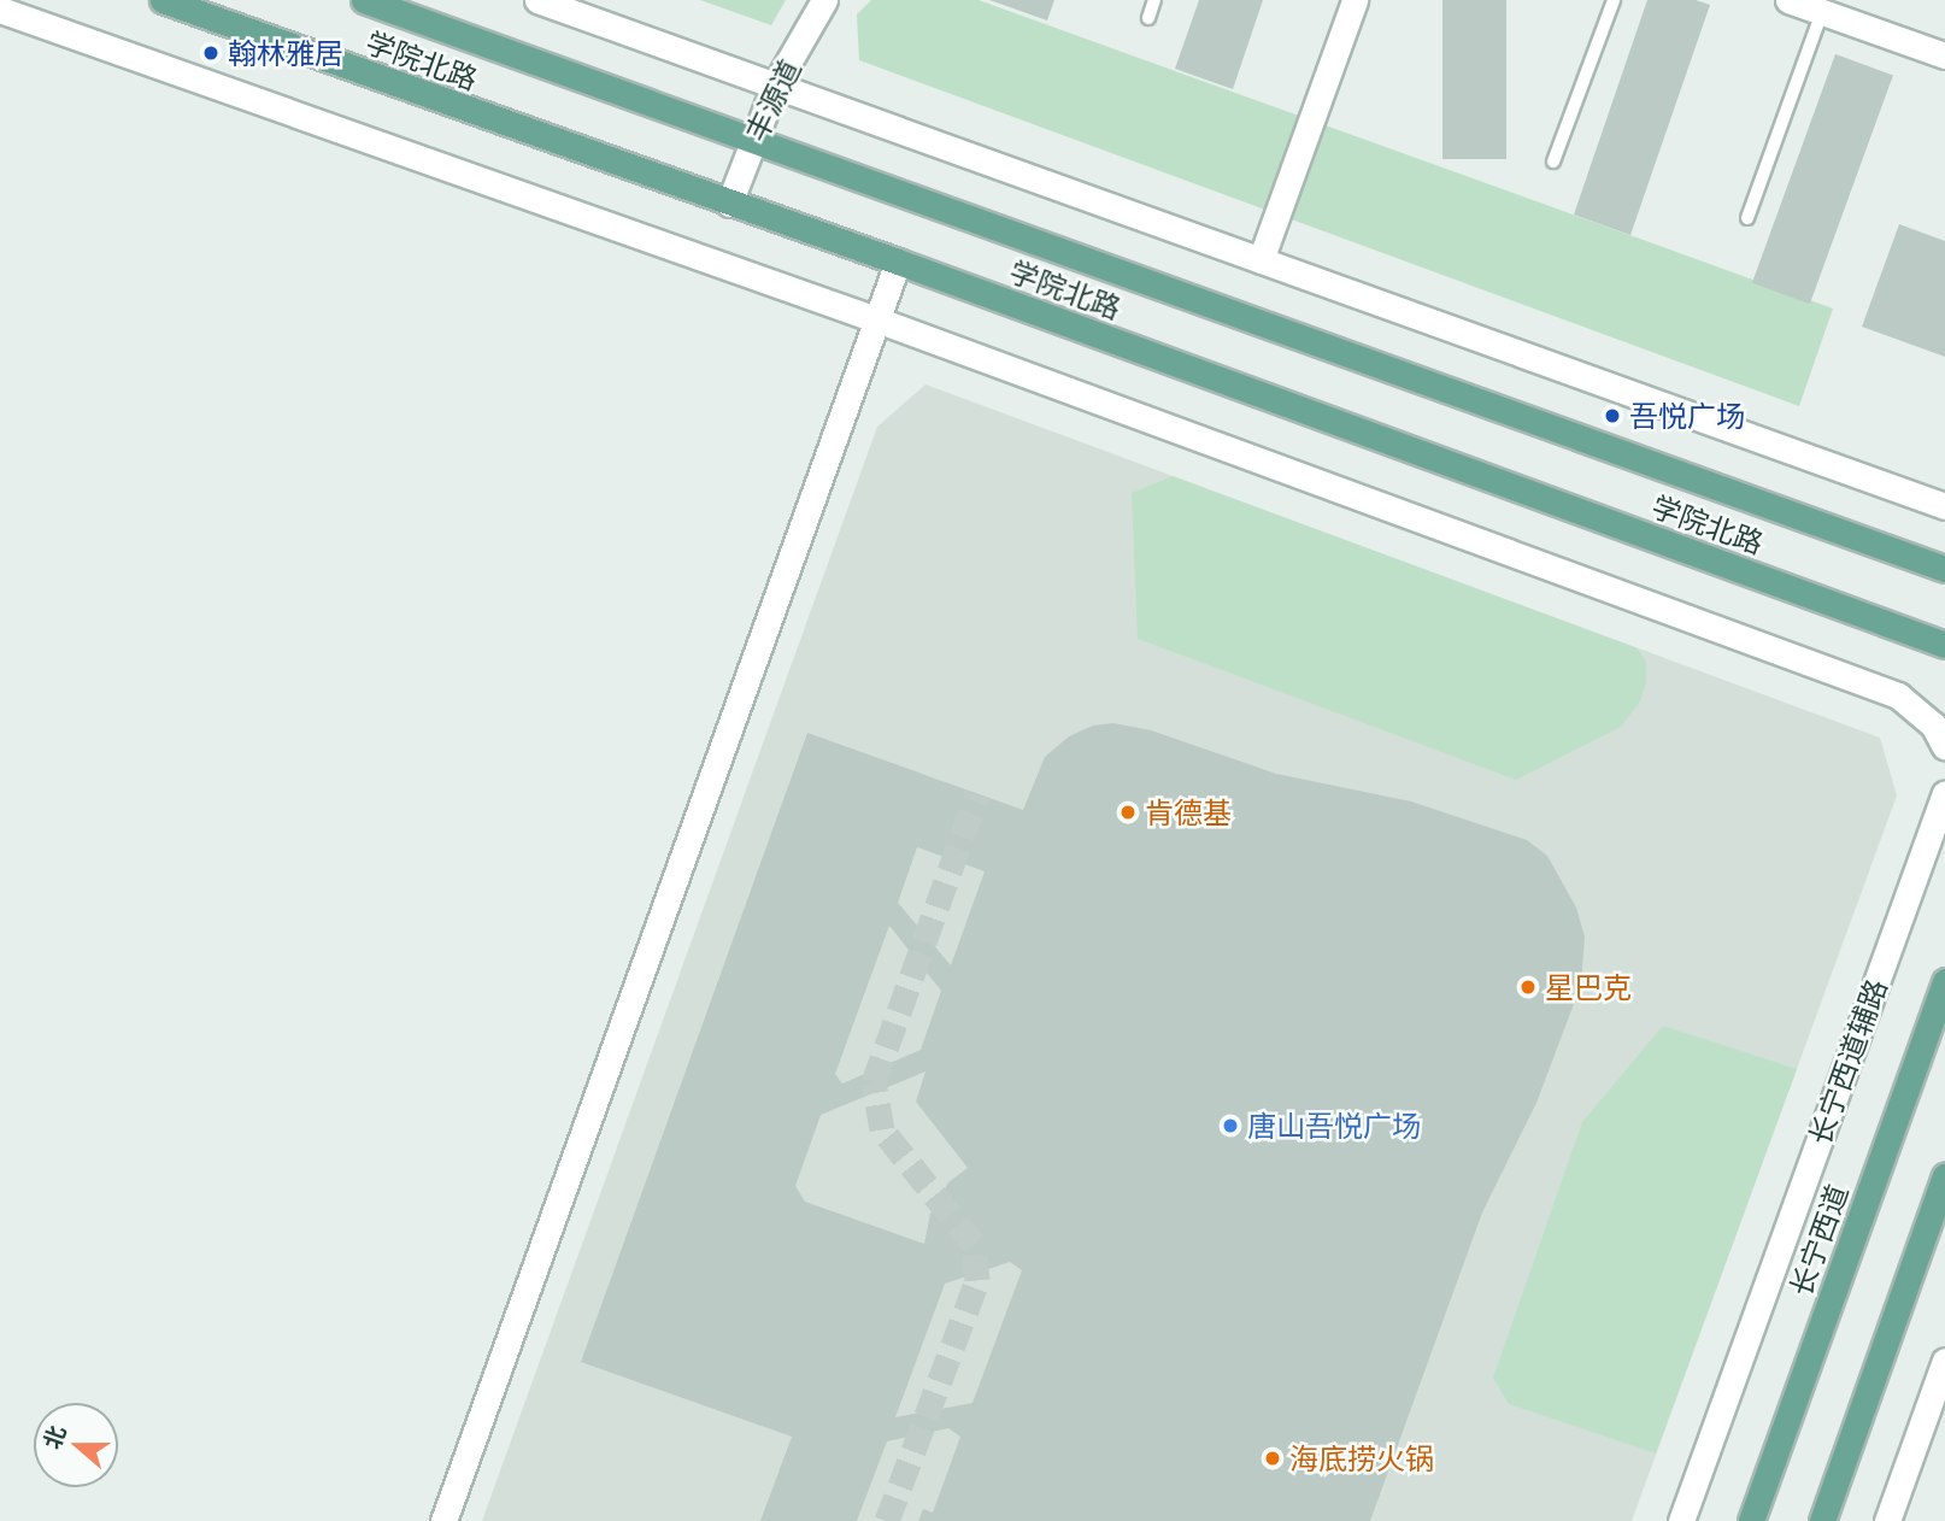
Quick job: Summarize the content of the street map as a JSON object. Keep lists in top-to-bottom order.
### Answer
{
  "streets": {
    "main road": ["学院北路", "长宁西道"],
    "street": ["丰源道", "长宁西道辅路"]
  },
  "crossings": [
    ["学院北路", "丰源道"]
  ],
  "places": [
    "翰林雅居",
    "吾悦广场",
    "肯德基",
    "星巴克",
    "唐山吾悦广场",
    "海底捞火锅"
  ],
  "north": "left"
}
